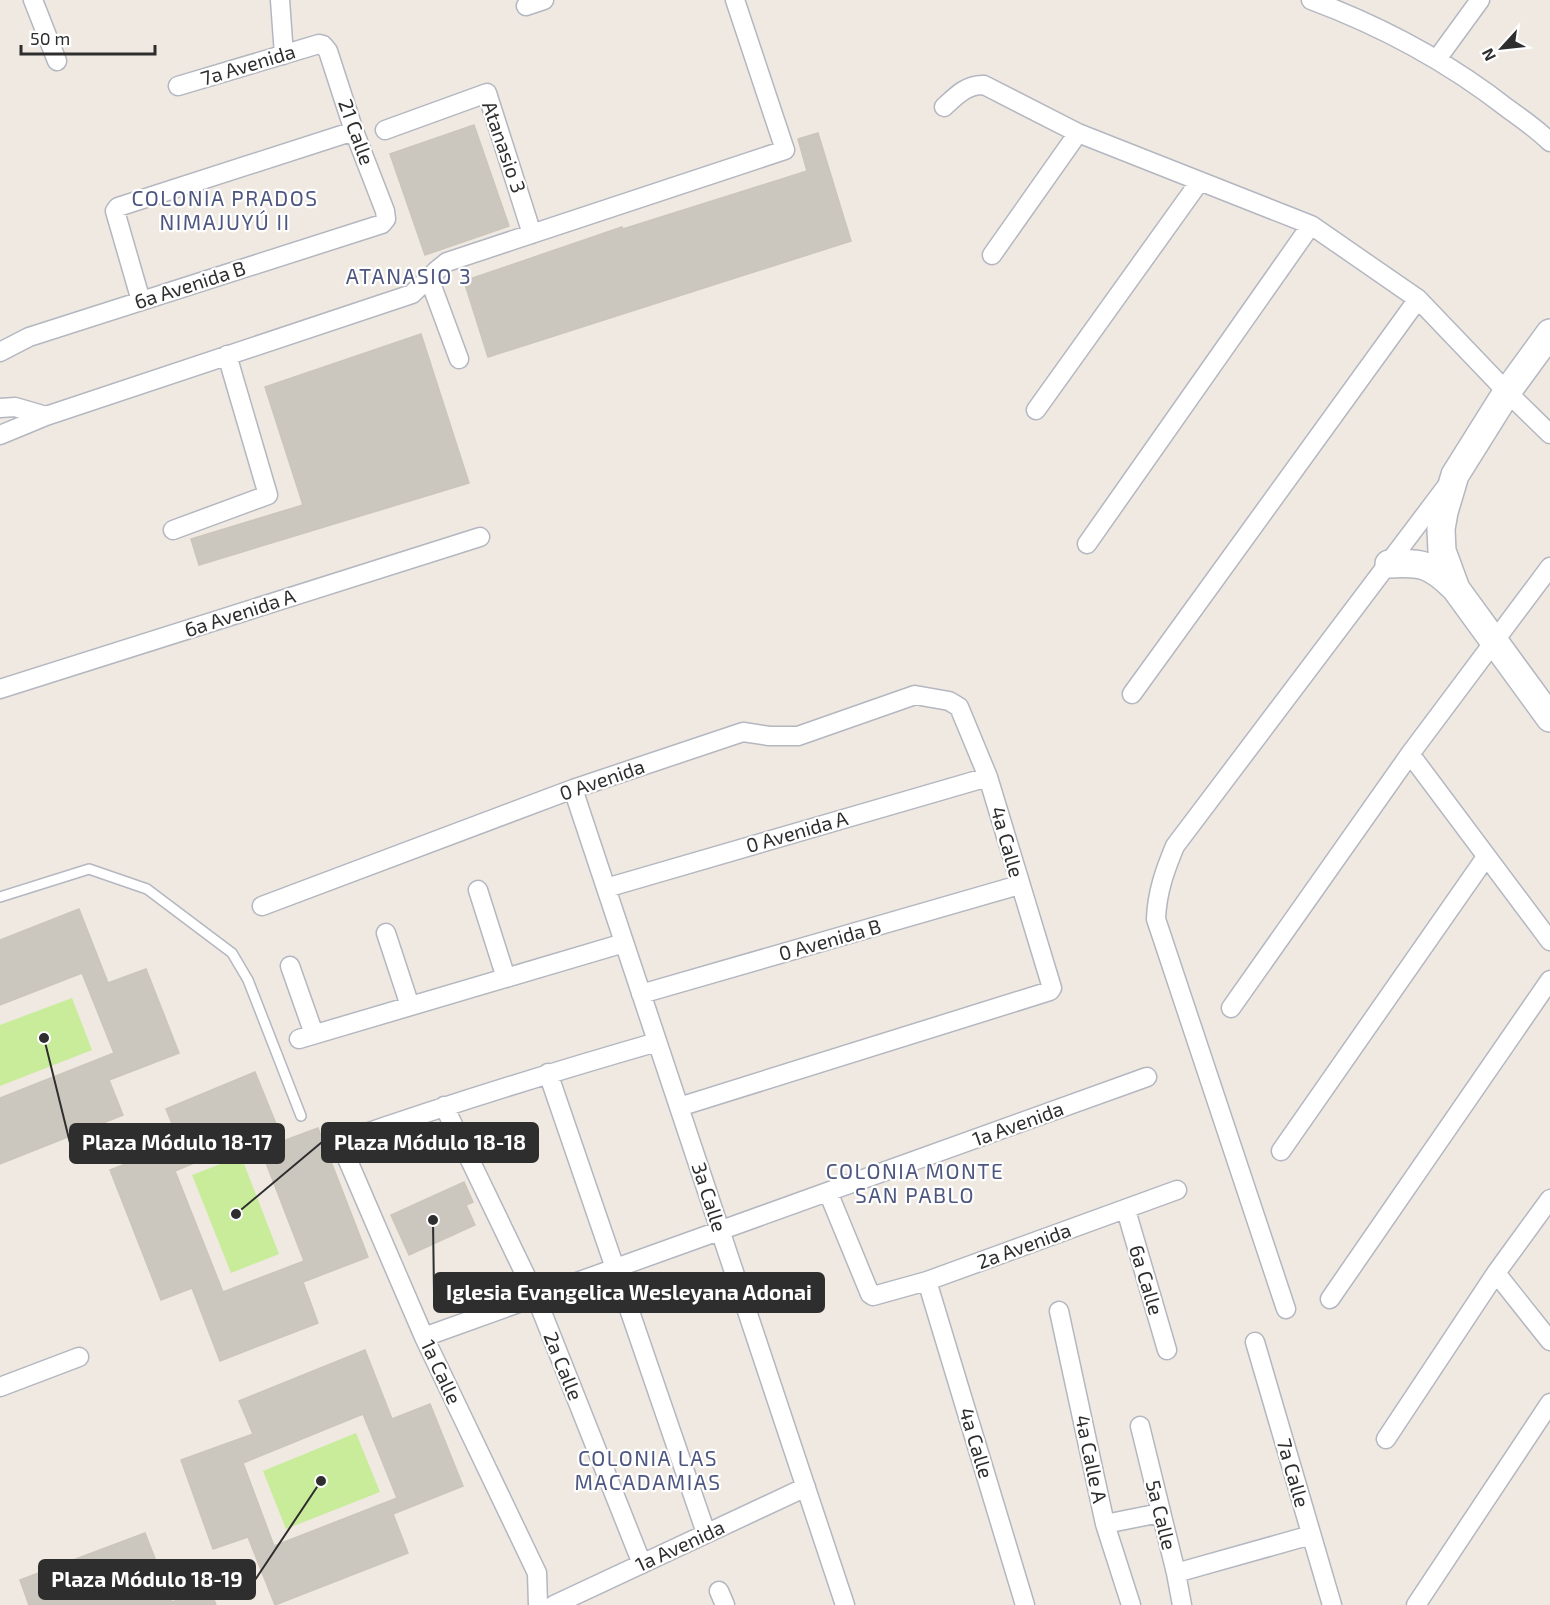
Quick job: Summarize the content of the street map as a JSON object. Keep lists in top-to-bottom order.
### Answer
{
  "streets": {
    "street": [
      "7a Avenida",
      "21 Calle",
      "Atanasio 3",
      "6a Avenida B",
      "6a Avenida A",
      "0 Avenida",
      "0 Avenida A",
      "4a Calle",
      "0 Avenida B",
      "1a Avenida",
      "3a Calle",
      "2a Avenida",
      "6a Calle",
      "2a Calle",
      "1a Calle",
      "4a Calle A",
      "7a Calle",
      "5a Calle"
    ]
  },
  "crossings": [
    ["7a Avenida", "21 Calle"],
    ["21 Calle", "6a Avenida B"],
    ["0 Avenida", "4a Calle"],
    ["0 Avenida", "3a Calle"],
    ["0 Avenida A", "4a Calle"],
    ["0 Avenida A", "3a Calle"],
    ["4a Calle", "0 Avenida B"],
    ["4a Calle", "3a Calle"],
    ["4a Calle", "2a Avenida"],
    ["0 Avenida B", "3a Calle"],
    ["1a Avenida", "3a Calle"],
    ["1a Avenida", "2a Avenida"],
    ["1a Avenida", "2a Calle"],
    ["2a Avenida", "6a Calle"],
    ["2a Calle", "1a Calle"]
  ],
  "districts": [
    "COLONIA PRADOS NIMAJUYÚ II",
    "ATANASIO 3",
    "COLONIA MONTE SAN PABLO",
    "COLONIA LAS MACADAMIAS"
  ],
  "places": [
    "Plaza Módulo 18-17",
    "Plaza Módulo 18-18",
    "Iglesia Evangelica Wesleyana Adonai",
    "Plaza Módulo 18-19"
  ],
  "scale_bar": "50 m",
  "north": "bottom left"
}
